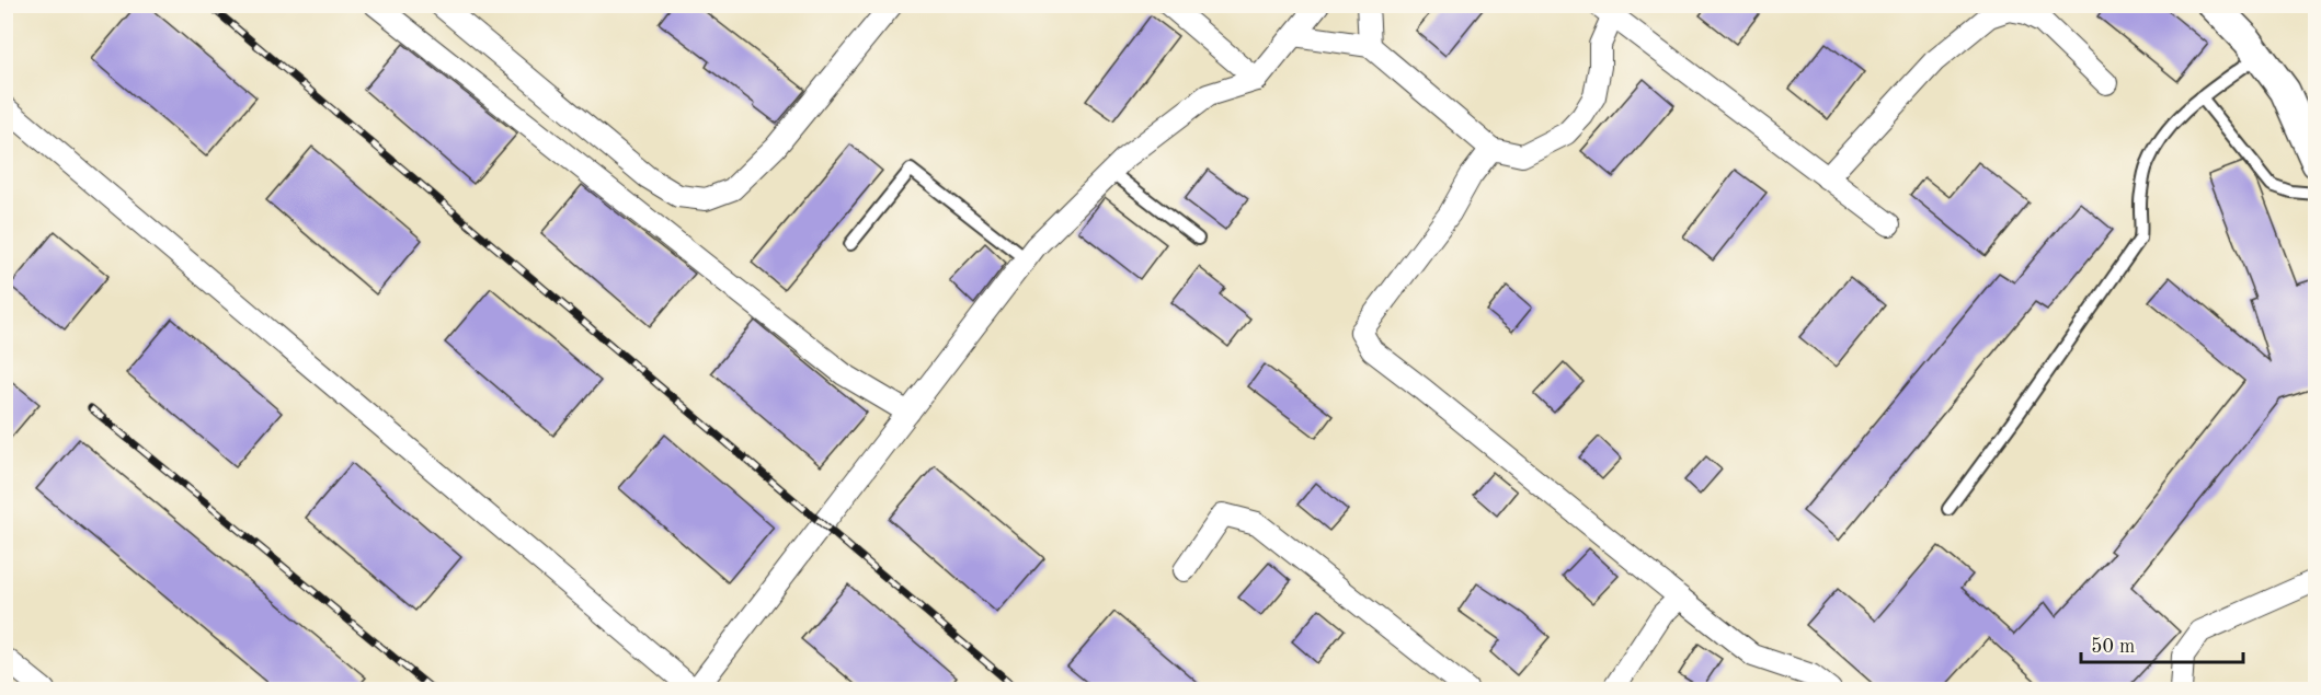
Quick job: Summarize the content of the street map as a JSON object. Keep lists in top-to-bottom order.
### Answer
{
  "scale_bar": "50 m"
}
